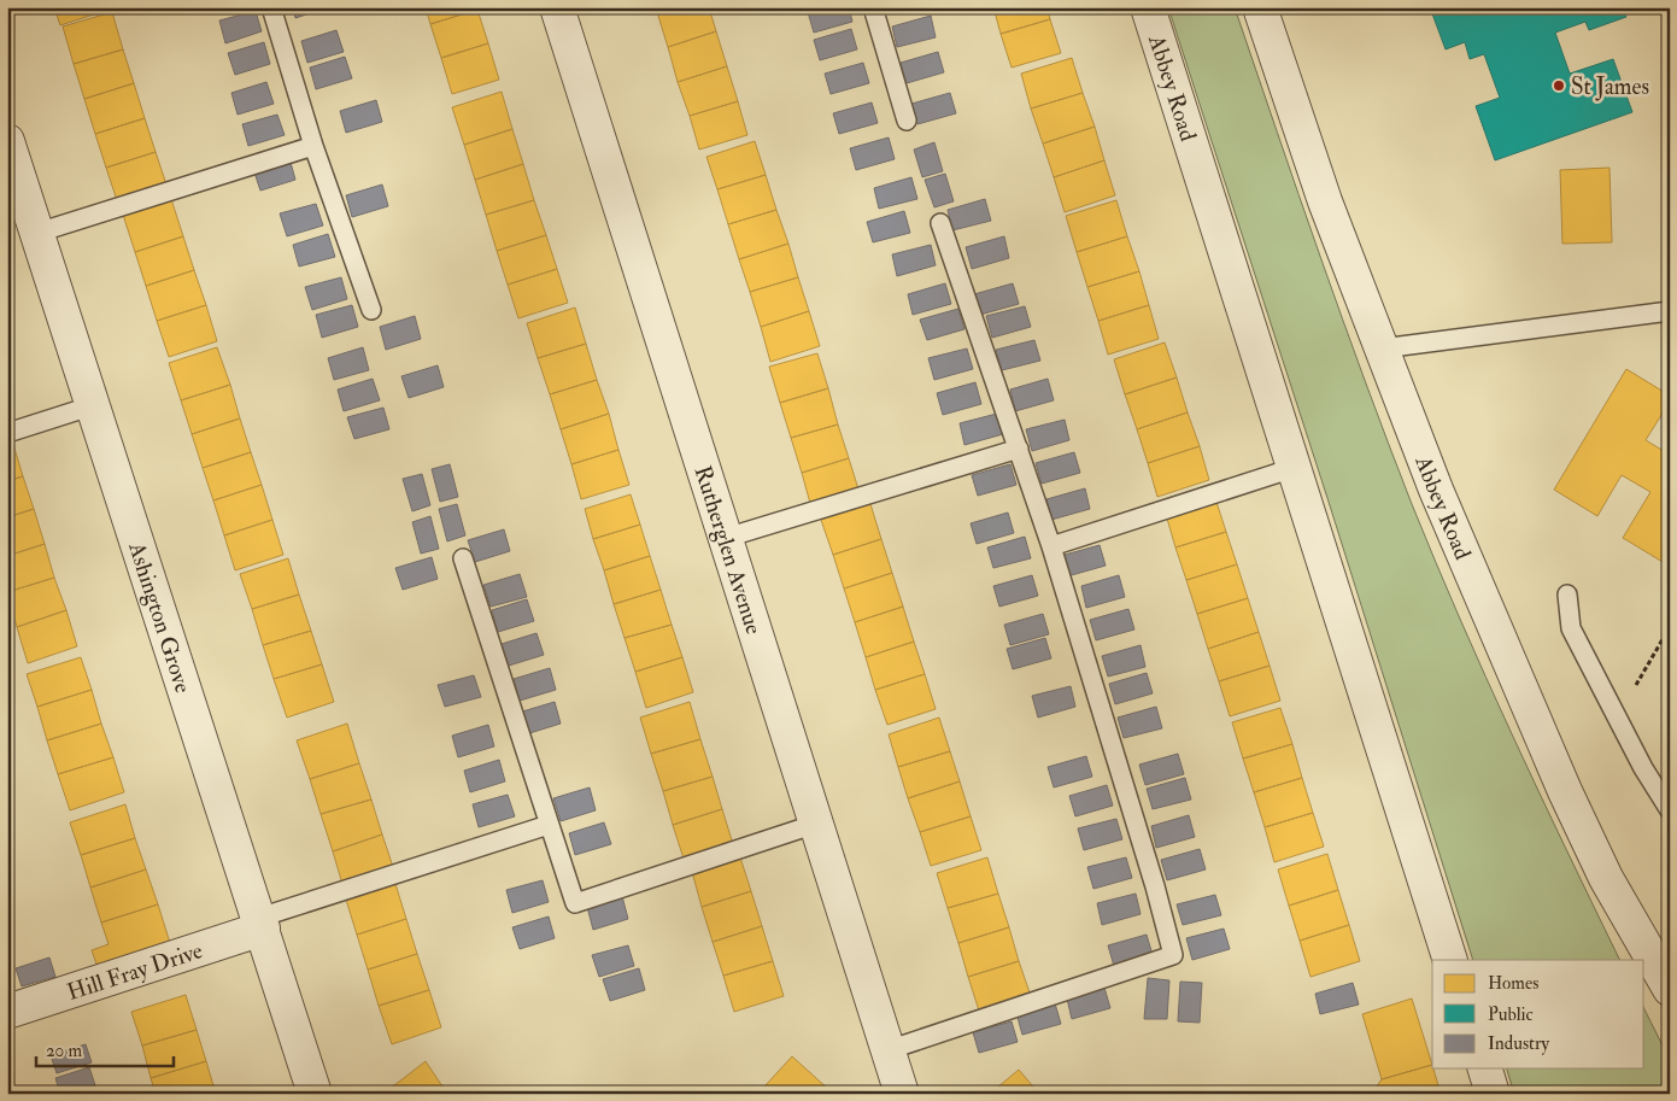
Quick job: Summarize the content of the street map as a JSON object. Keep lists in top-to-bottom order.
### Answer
{
  "streets": {
    "street": [
      "Abbey Road",
      "Rutherglen Avenue",
      "Ashington Grove",
      "Hill Fray Drive"
    ]
  },
  "crossings": [
    ["Ashington Grove", "Hill Fray Drive"]
  ],
  "places": ["St James"],
  "legend": ["Homes", "Public", "Industry"],
  "scale_bar": "20 m"
}
